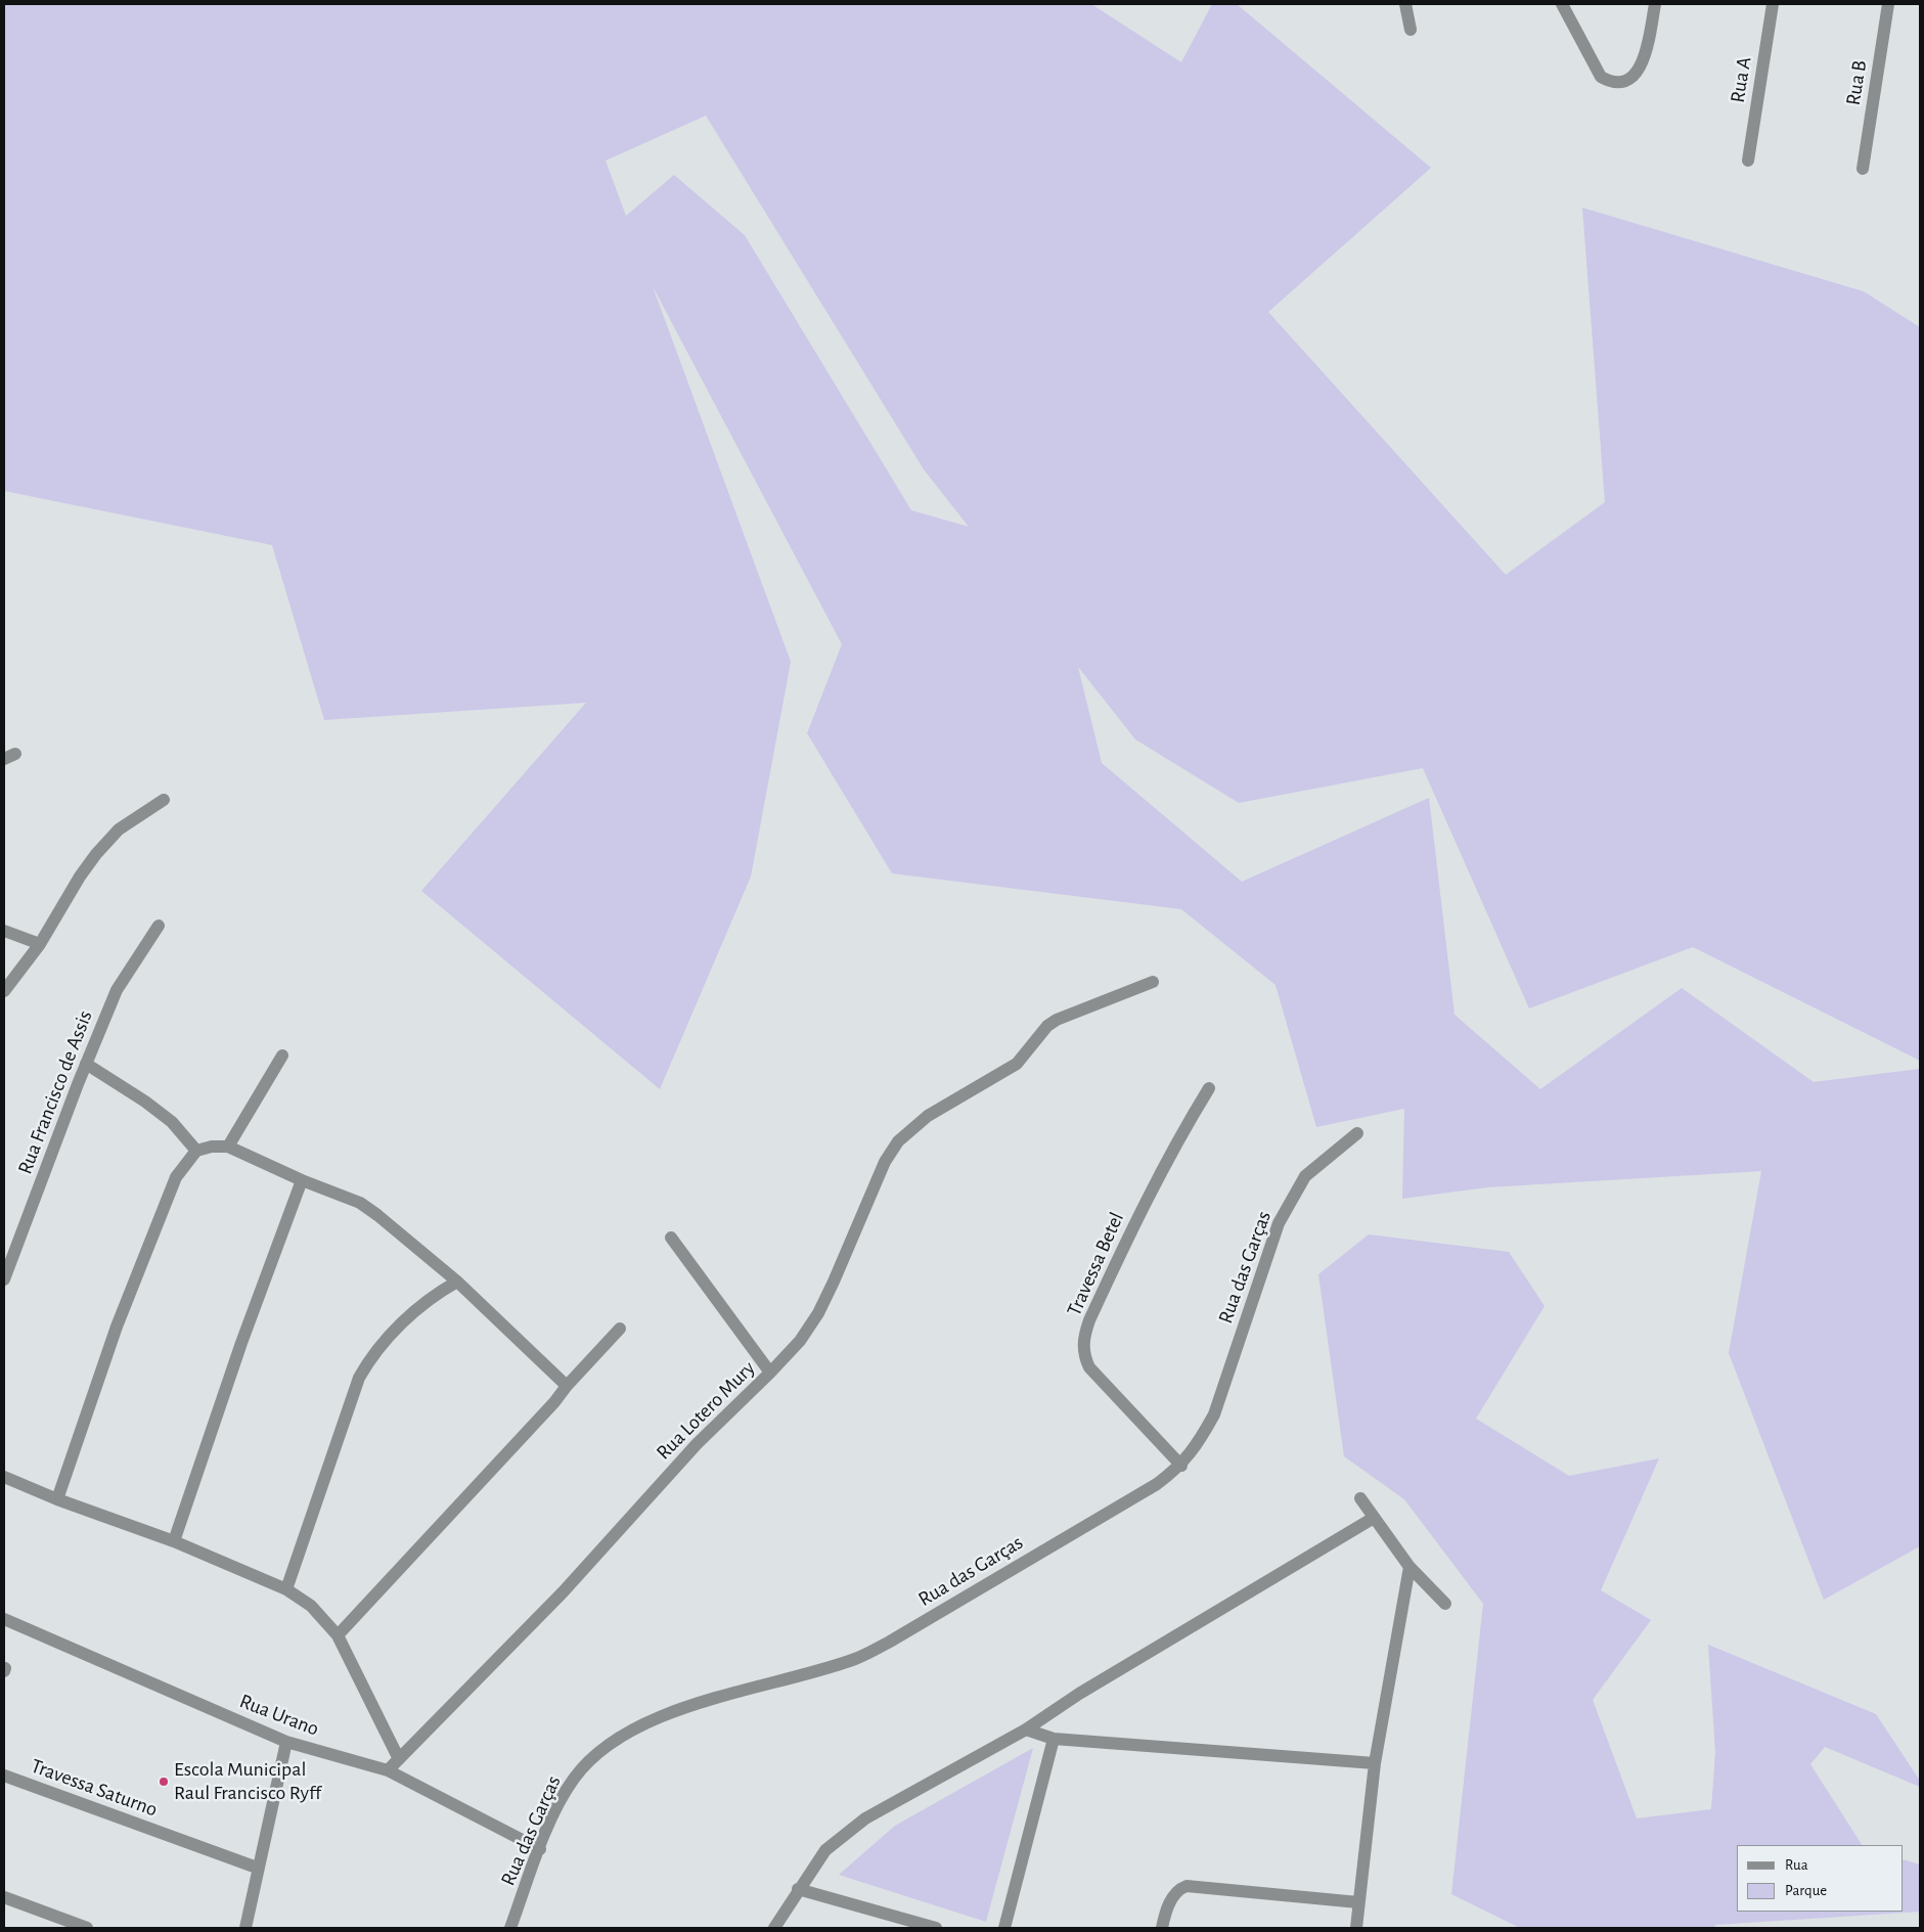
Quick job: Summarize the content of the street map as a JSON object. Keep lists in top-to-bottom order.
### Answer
{
  "streets": {
    "street": [
      "Rua A",
      "Rua B",
      "Rua Francisco de Assis",
      "Travessa Betel",
      "Rua das Garças",
      "Rua Lotero Mury",
      "Rua Urano",
      "Travessa Saturno"
    ]
  },
  "crossings": [
    ["Travessa Betel", "Rua das Garças"],
    ["Rua das Garças", "Rua Urano"],
    ["Rua Lotero Mury", "Rua Urano"]
  ],
  "places": ["Escola Municipal Raul Francisco Ryff"],
  "legend": ["Rua", "Parque"]
}
